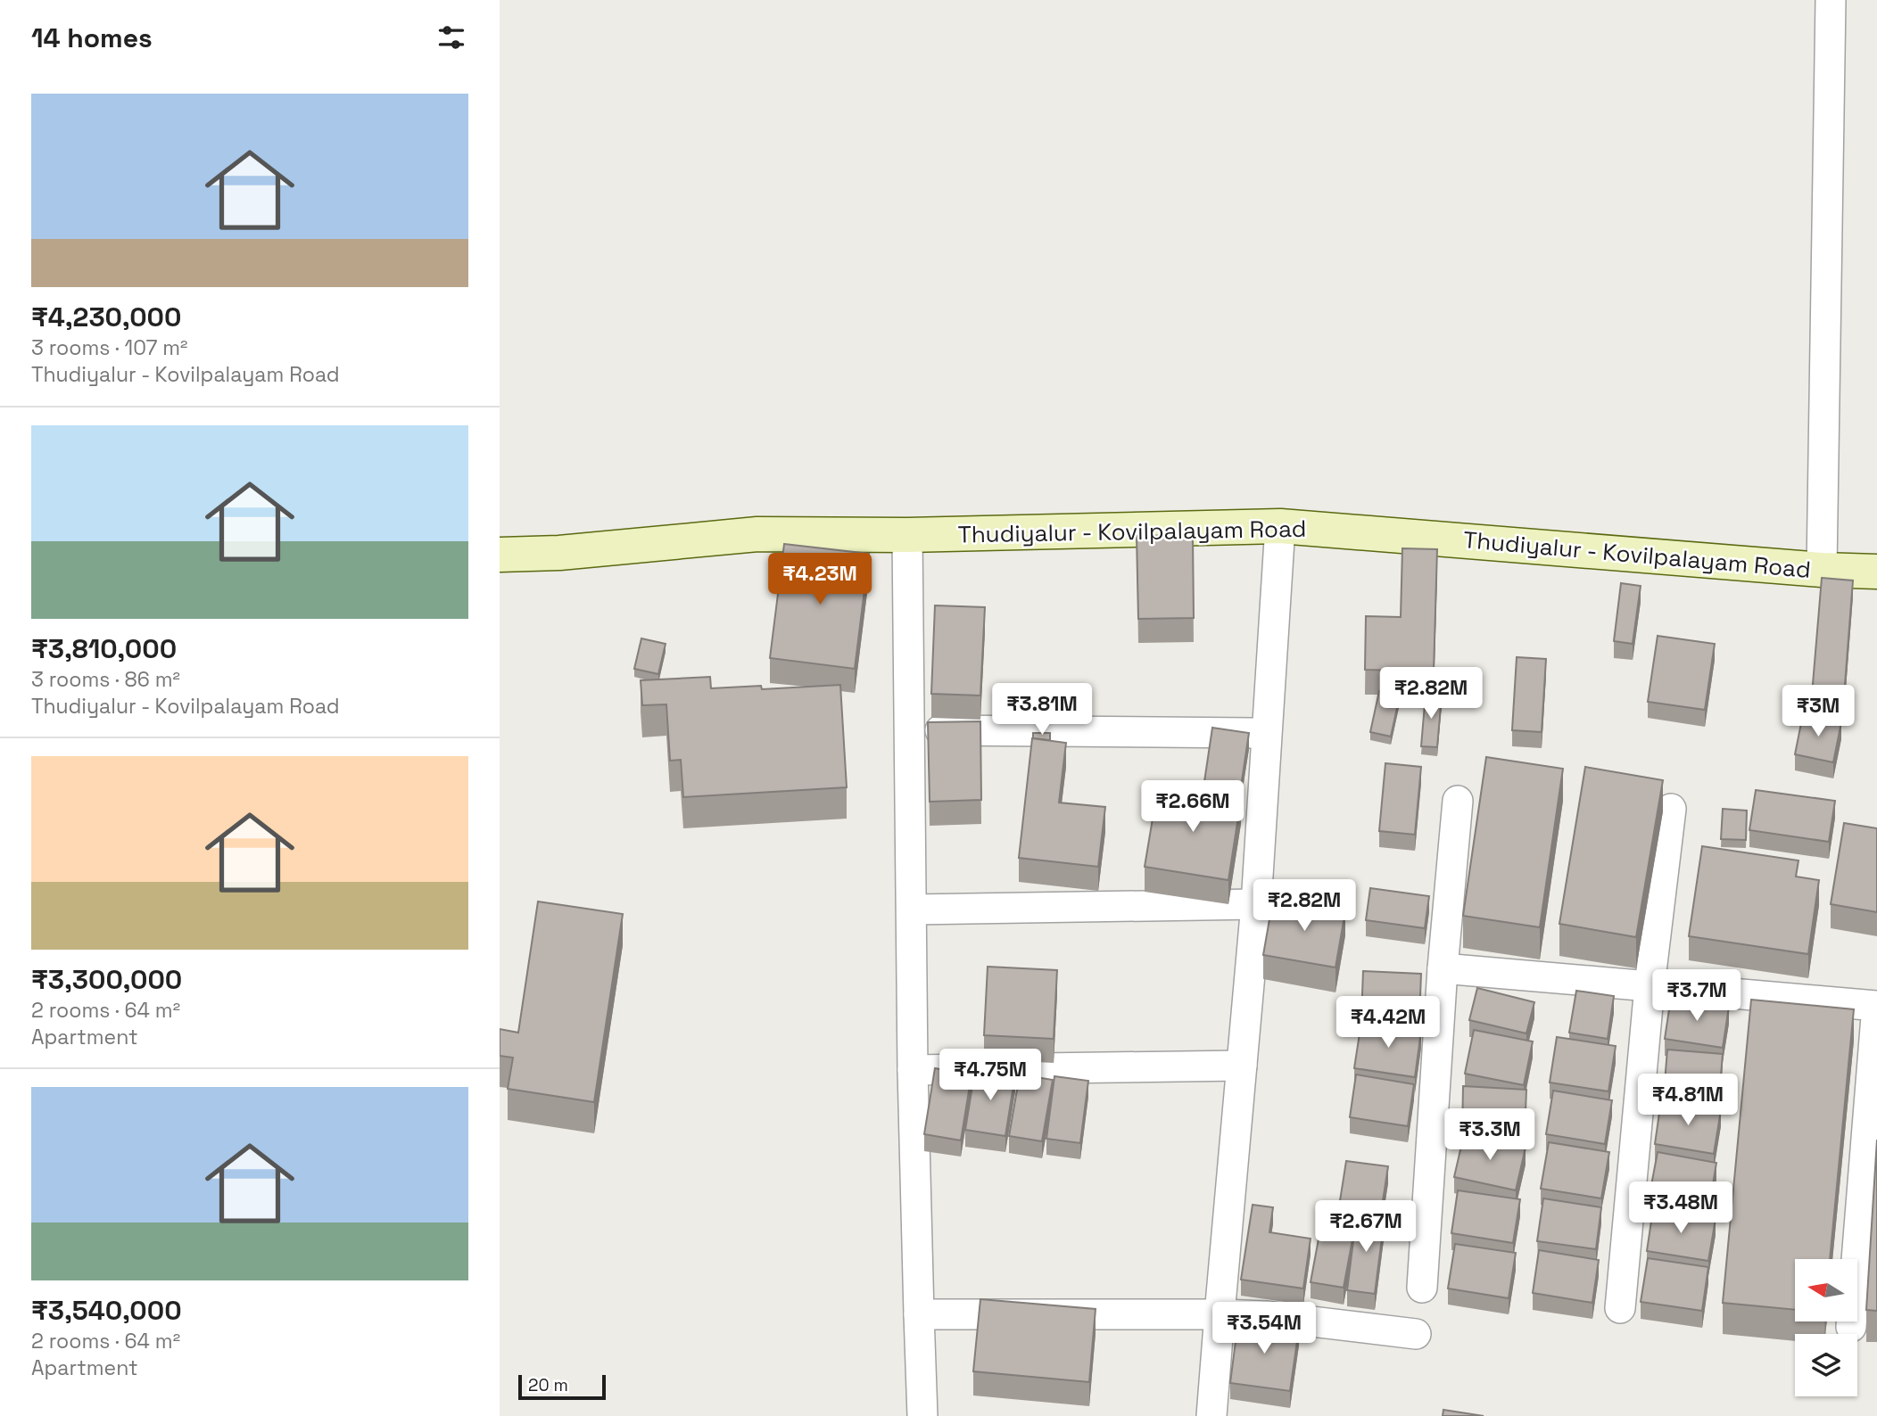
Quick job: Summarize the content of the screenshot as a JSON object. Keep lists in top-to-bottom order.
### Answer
{
  "streets": {
    "main road": ["Thudiyalur - Kovilpalayam Road"]
  },
  "scale_bar": "20 m",
  "north": "left",
  "page": {
    "heading": "14 homes",
    "list": [
      {
        "name": "₹4,230,000",
        "note": "3 rooms · 107 m² · Thudiyalur - Kovilpalayam Road"
      },
      {
        "name": "₹3,810,000",
        "note": "3 rooms · 86 m² · Thudiyalur - Kovilpalayam Road"
      },
      {
        "name": "₹3,300,000",
        "note": "2 rooms · 64 m² · Apartment"
      },
      {
        "name": "₹3,540,000",
        "note": "2 rooms · 64 m² · Apartment"
      }
    ],
    "price": [
      "₹4.23M",
      "₹2.82M",
      "₹3.81M",
      "₹3M",
      "₹2.66M",
      "₹2.82M",
      "₹3.7M",
      "₹4.42M",
      "₹4.75M",
      "₹4.81M",
      "₹3.3M",
      "₹3.48M",
      "₹2.67M",
      "₹3.54M"
    ],
    "scale": "20 m"
  }
}
